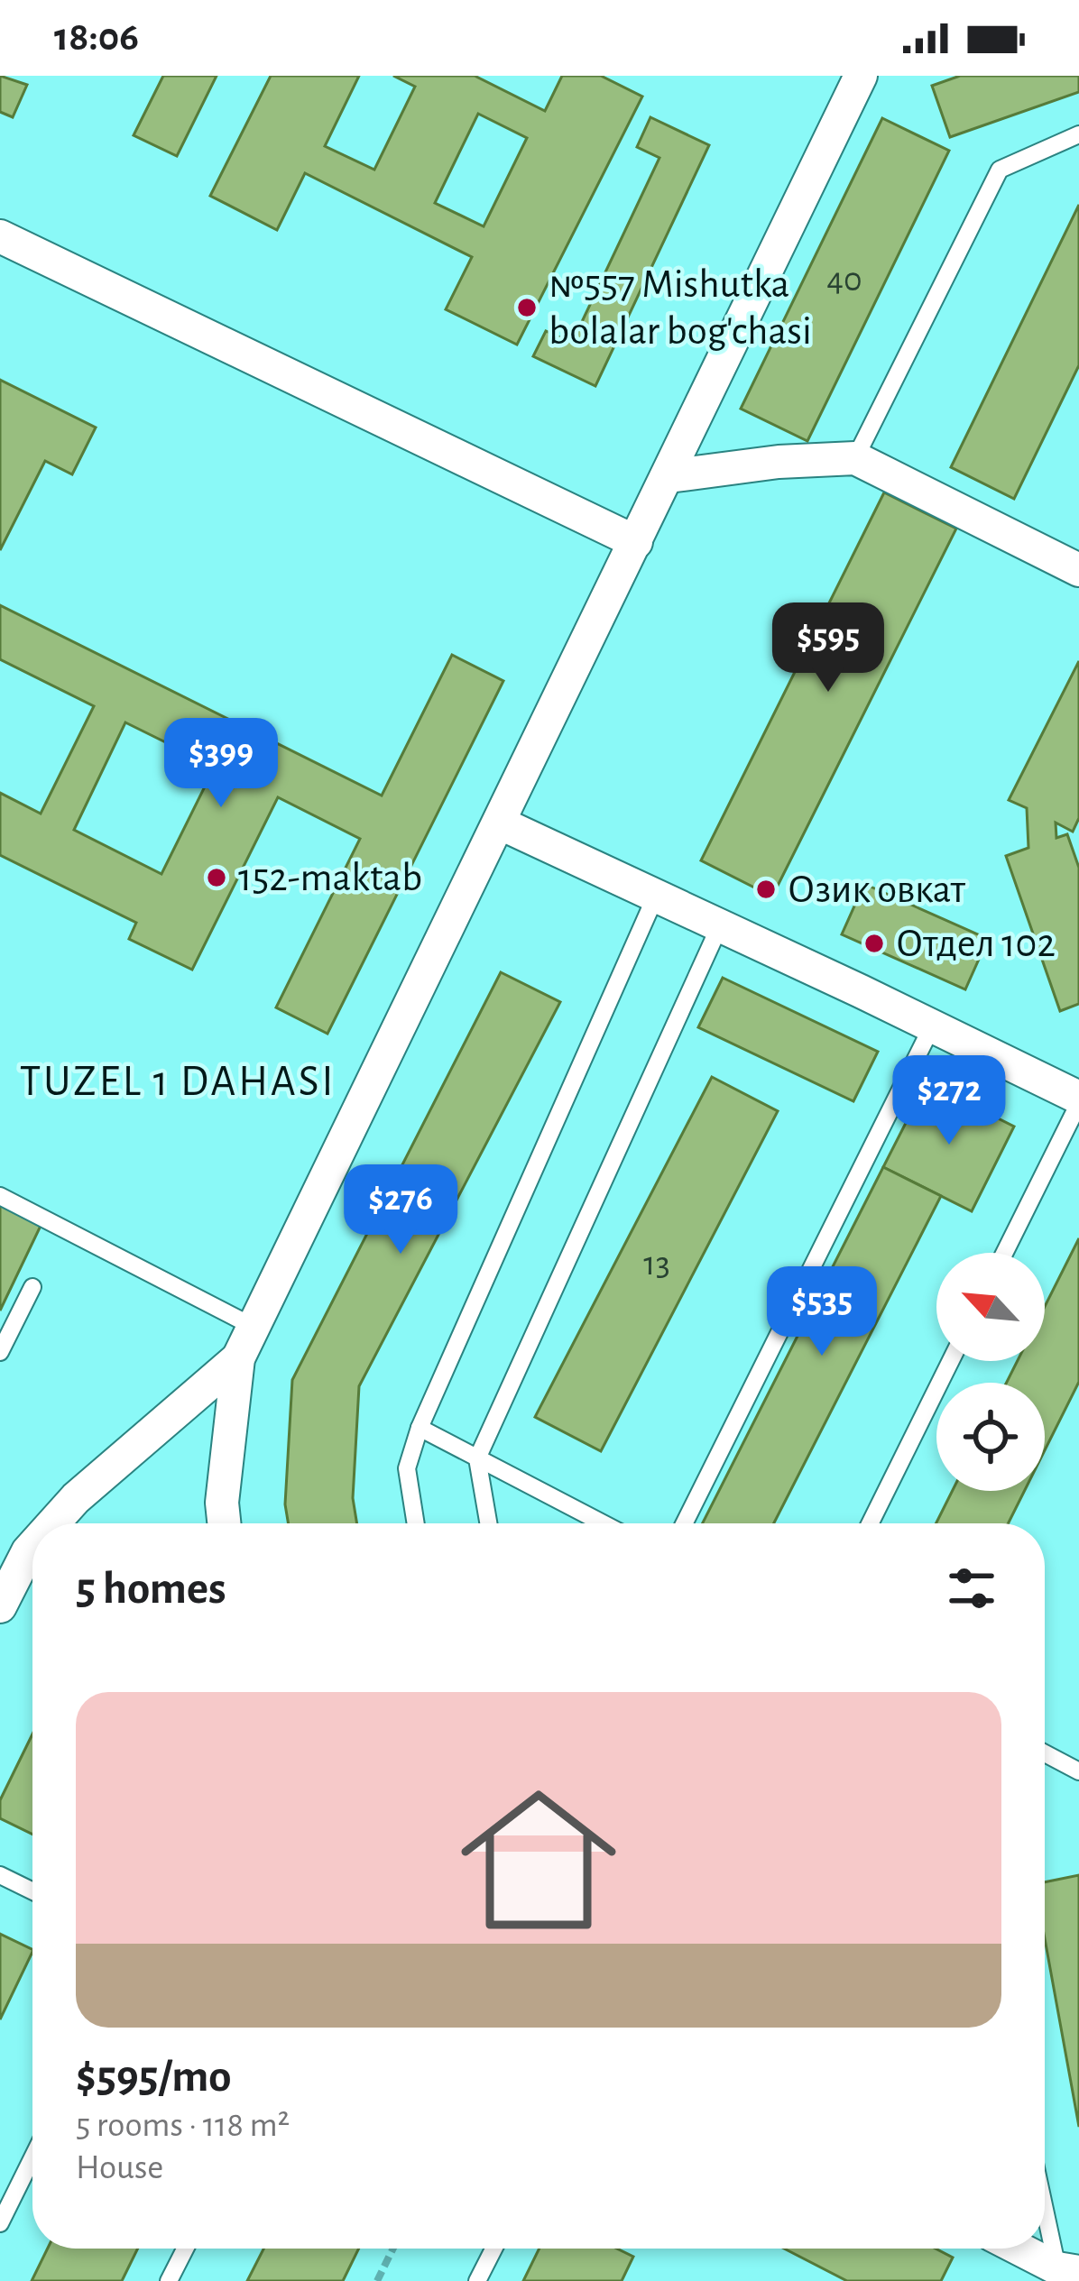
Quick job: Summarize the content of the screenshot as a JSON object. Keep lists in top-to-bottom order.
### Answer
{
  "districts": ["TUZEL 1 DAHASI"],
  "places": [
    "№557 Mishutka bolalar bog'chasi",
    "152-maktab",
    "Озик овкат",
    "Отдел 102"
  ],
  "house_numbers": ["40", "13"],
  "north": "top left",
  "page": {
    "status": "18:06",
    "price": [
      "$595",
      "$399",
      "$272",
      "$276",
      "$535"
    ],
    "heading": "5 homes",
    "list": [
      {
        "name": "$595/mo",
        "note": "5 rooms · 118 m² · House"
      }
    ]
  }
}
